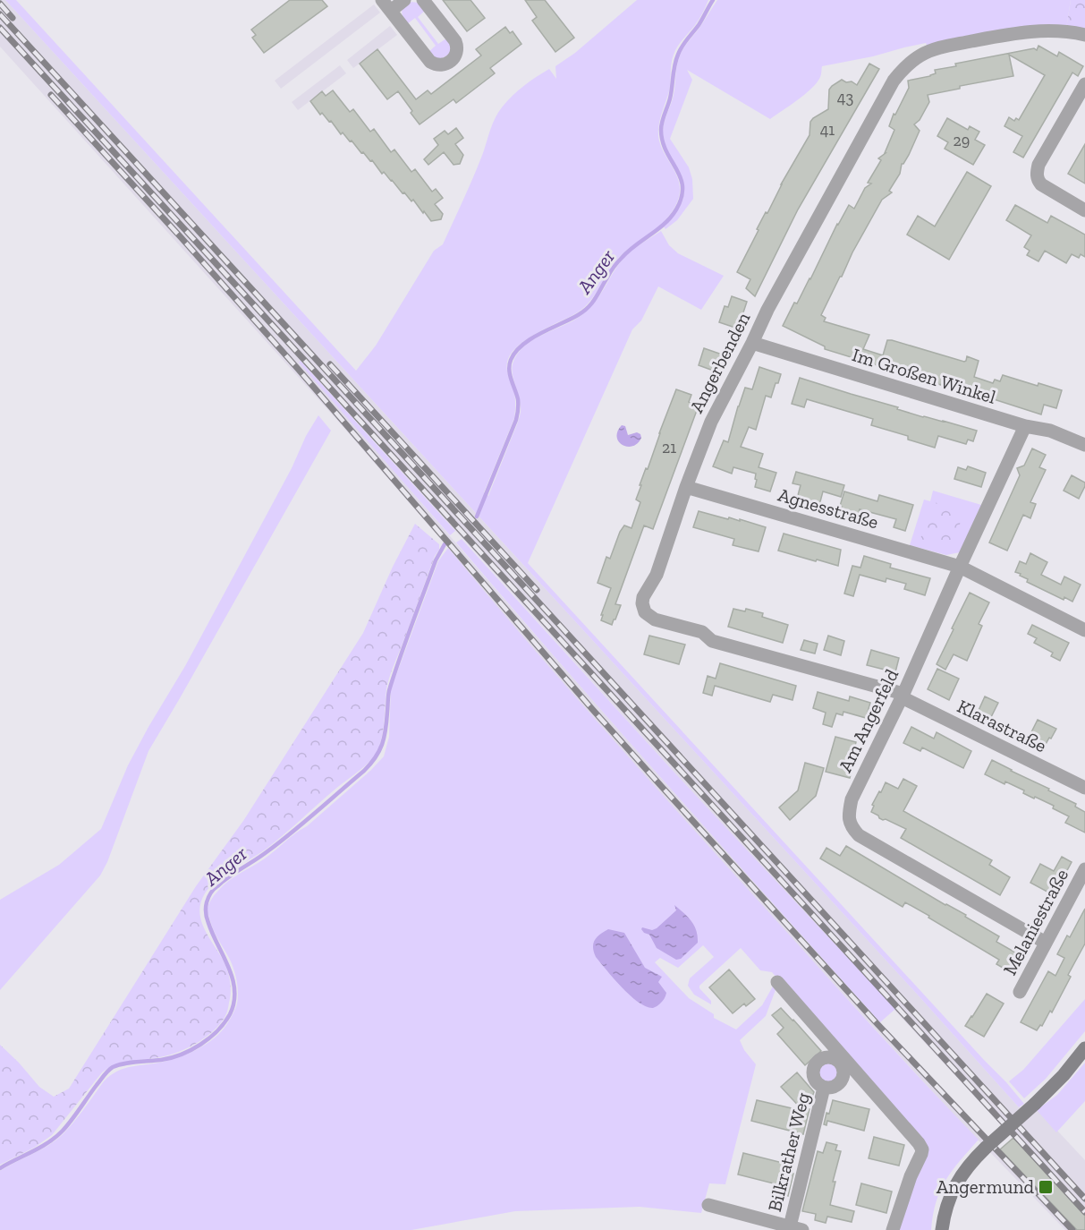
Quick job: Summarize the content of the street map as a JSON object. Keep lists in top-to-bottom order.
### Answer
{
  "streets": {
    "street": [
      "Angerbenden",
      "Im Großen Winkel",
      "Agnesstraße",
      "Am Angerfeld",
      "Klarastraße",
      "Melaniestraße",
      "Bilkrather Weg"
    ]
  },
  "crossings": [
    ["Angerbenden", "Im Großen Winkel"],
    ["Angerbenden", "Agnesstraße"],
    ["Angerbenden", "Am Angerfeld"],
    ["Angerbenden", "Klarastraße"],
    ["Im Großen Winkel", "Am Angerfeld"],
    ["Agnesstraße", "Am Angerfeld"],
    ["Am Angerfeld", "Klarastraße"],
    ["Am Angerfeld", "Melaniestraße"]
  ],
  "water": ["Anger"],
  "places": {
    "transit": ["Angermund"]
  },
  "house_numbers": [
    "43",
    "41",
    "29",
    "21"
  ]
}
